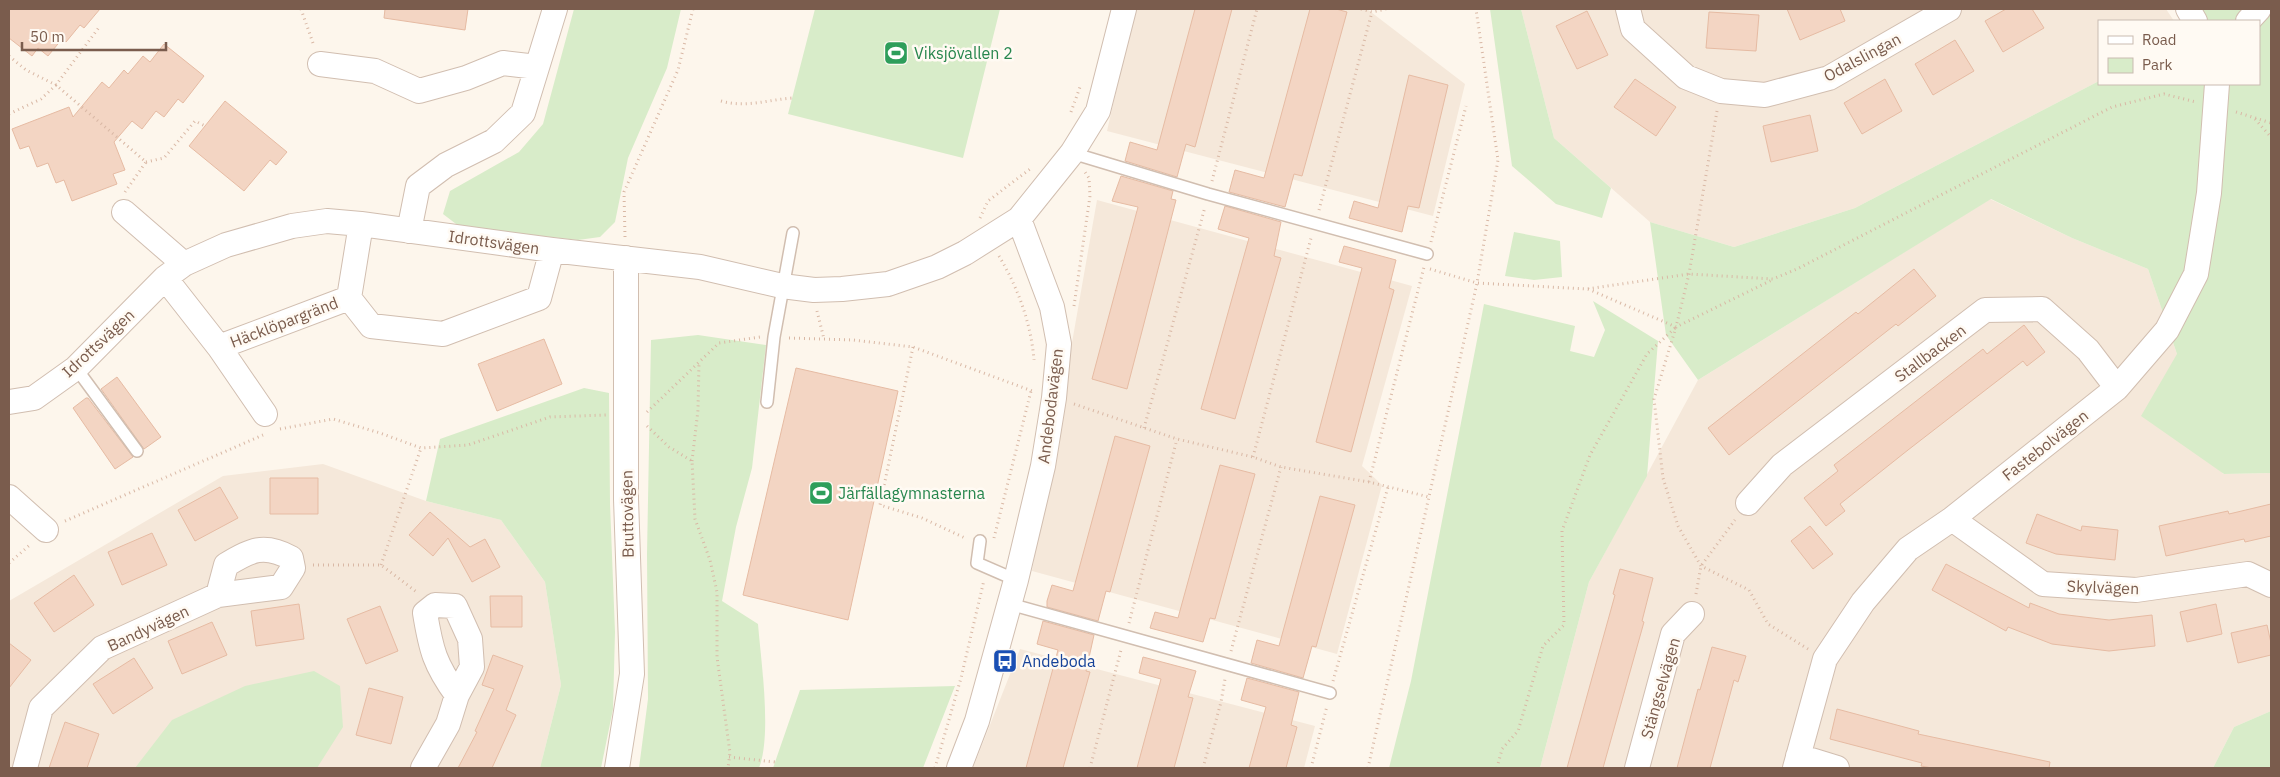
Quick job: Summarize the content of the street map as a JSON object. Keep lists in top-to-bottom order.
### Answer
{
  "streets": {
    "street": [
      "Odalslingan",
      "Idrottsvägen",
      "Häcklöpargränd",
      "Stallbacken",
      "Andebodavägen",
      "Fastebolvägen",
      "Bruttovägen",
      "Skylvägen",
      "Bandyvägen",
      "Stängselvägen"
    ]
  },
  "crossings": [
    ["Idrottsvägen", "Häcklöpargränd"],
    ["Idrottsvägen", "Andebodavägen"],
    ["Idrottsvägen", "Bruttovägen"],
    ["Stallbacken", "Fastebolvägen"],
    ["Fastebolvägen", "Skylvägen"]
  ],
  "places": {
    "sports": ["Viksjövallen 2", "Järfällagymnasterna"],
    "bus stop": ["Andeboda"]
  },
  "legend": ["Road", "Park"],
  "scale_bar": "50 m"
}
